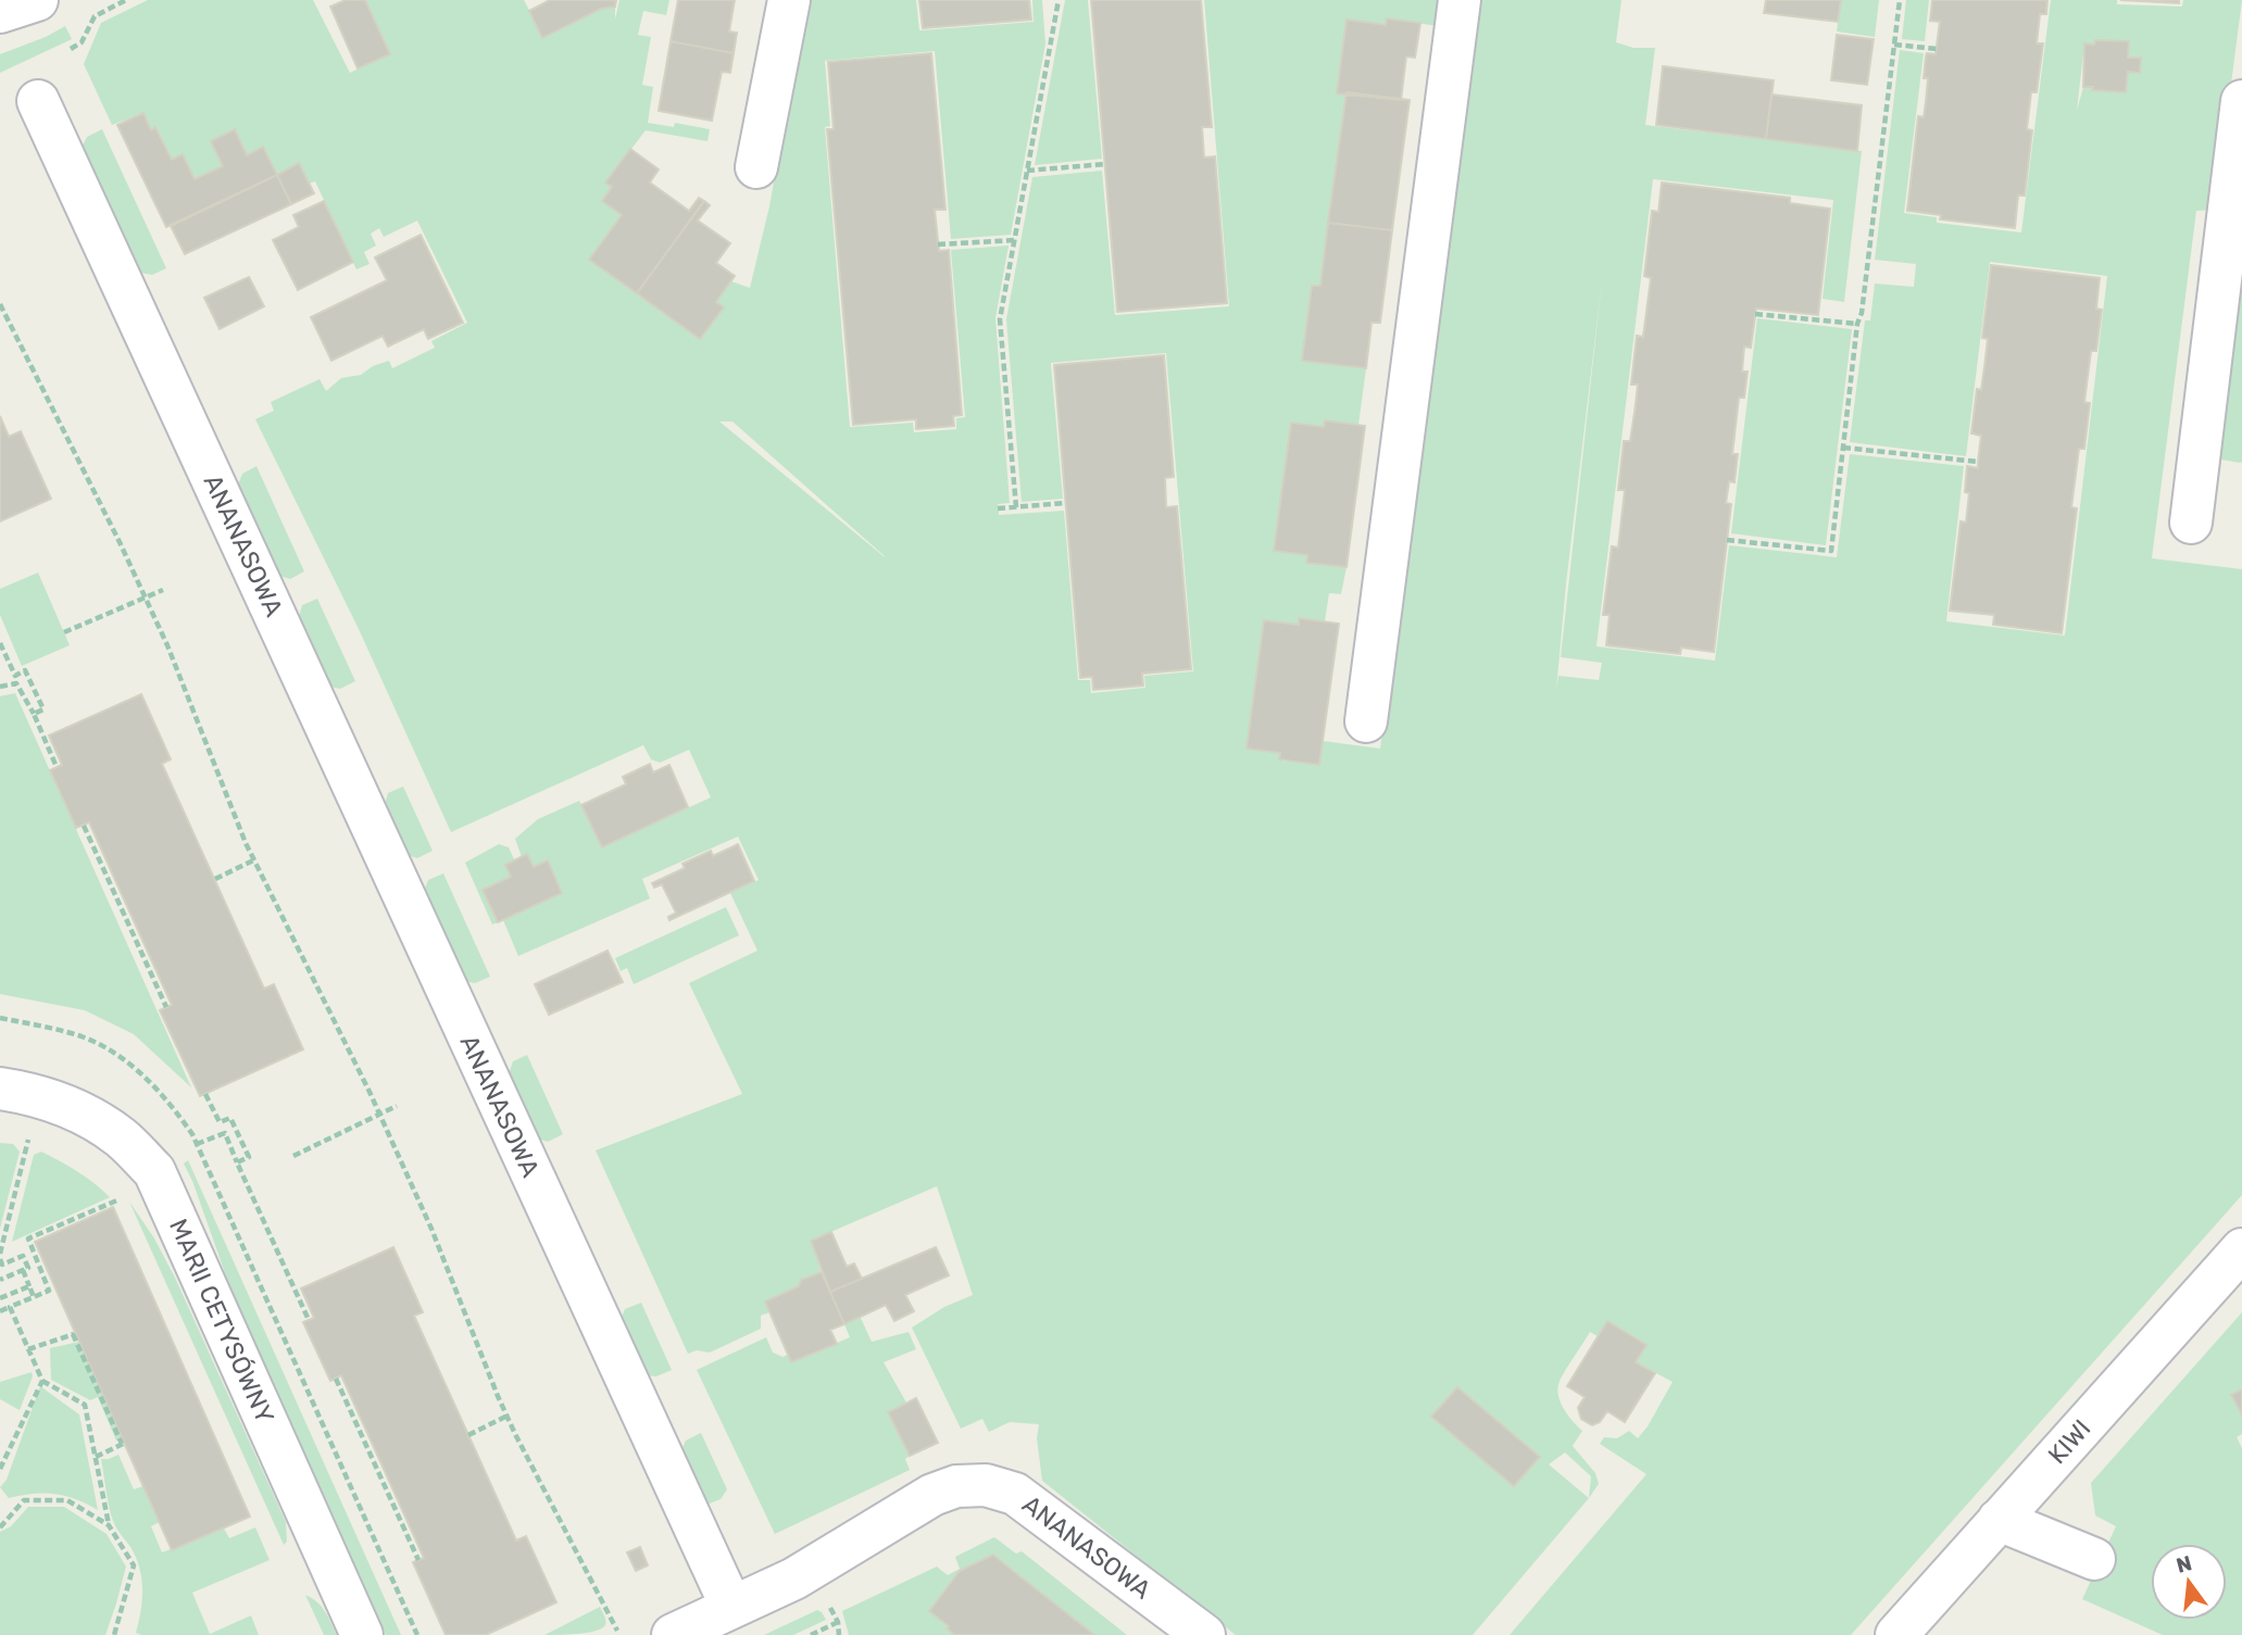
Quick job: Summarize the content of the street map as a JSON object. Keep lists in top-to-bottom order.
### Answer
{
  "streets": {
    "street": ["ANANASOWA", "MARII CETYSÓWNY", "KIWI"]
  },
  "north": "top"
}
